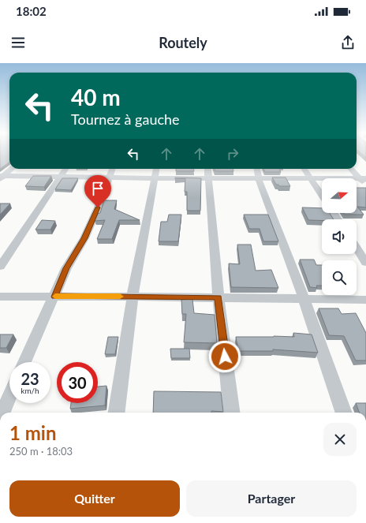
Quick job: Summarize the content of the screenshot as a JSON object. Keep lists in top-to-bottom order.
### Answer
{
  "north": "right",
  "page": {
    "status": "18:02",
    "header": "Routely",
    "turn": ["40 m", "Tournez à gauche"],
    "speed": "23 km/h",
    "limit": "30",
    "heading": ["1 min", "250 m · 18:03"],
    "buttons": ["Quitter", "Partager"]
  }
}
